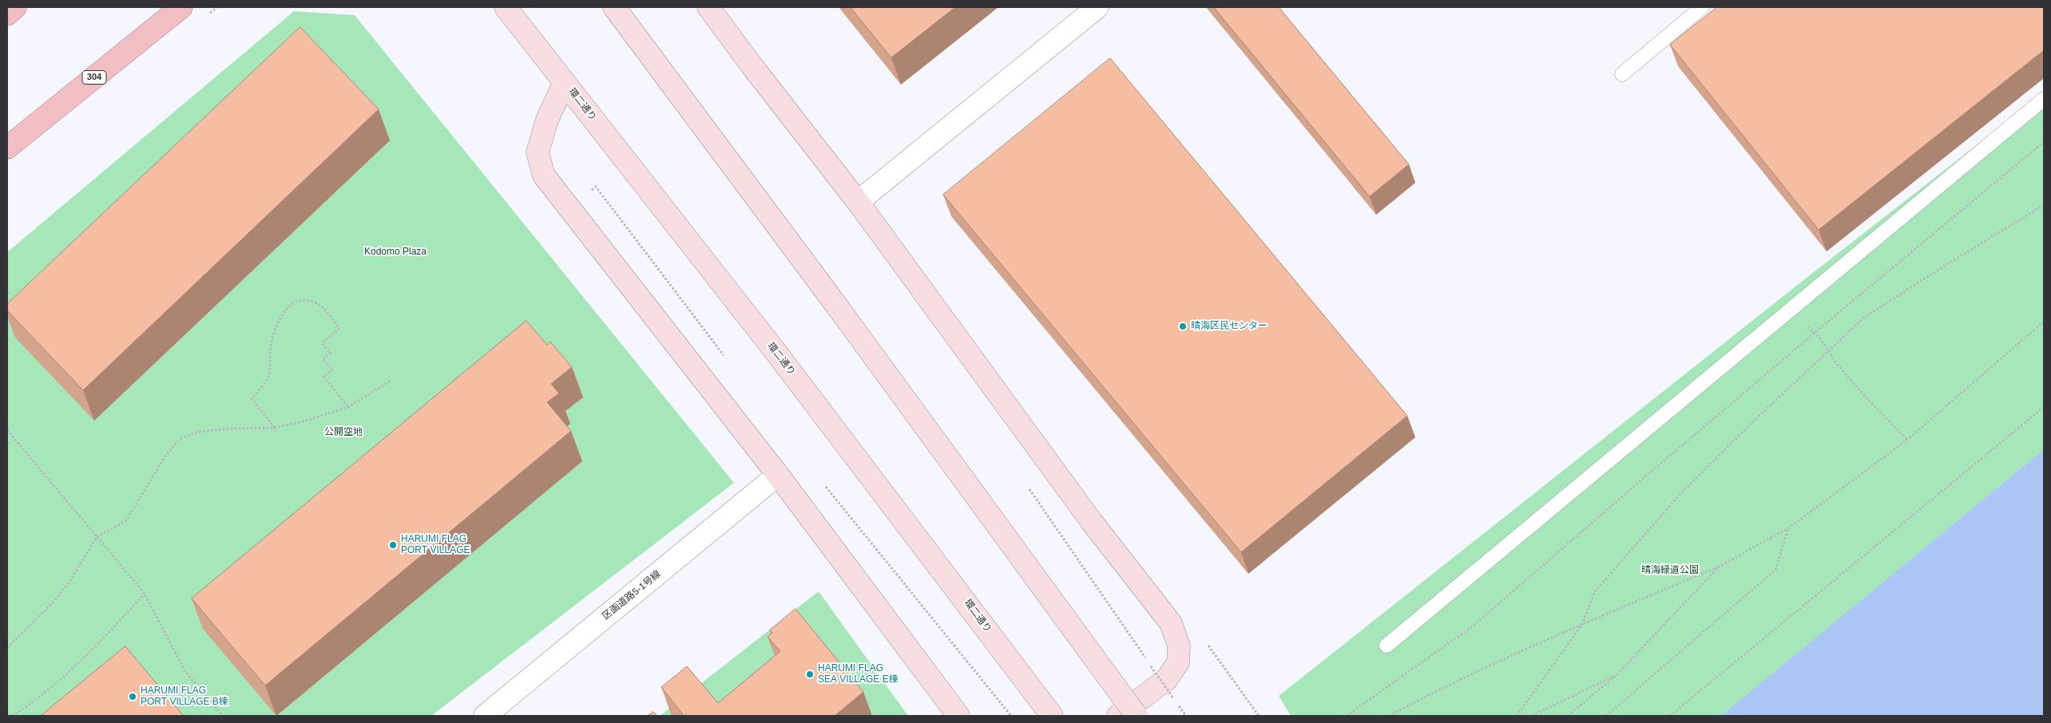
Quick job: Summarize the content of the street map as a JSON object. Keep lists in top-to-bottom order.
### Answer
{
  "streets": {
    "main road": ["304", "環二通り"],
    "street": ["区画道路5-1号線"]
  },
  "parks": ["Kodomo Plaza", "公開空地", "晴海緑道公園"],
  "places": [
    "晴海区民センター",
    "HARUMI FLAG PORT VILLAGE",
    "HARUMI FLAG SEA VILLAGE E棟",
    "HARUMI FLAG PORT VILLAGE B棟"
  ]
}
